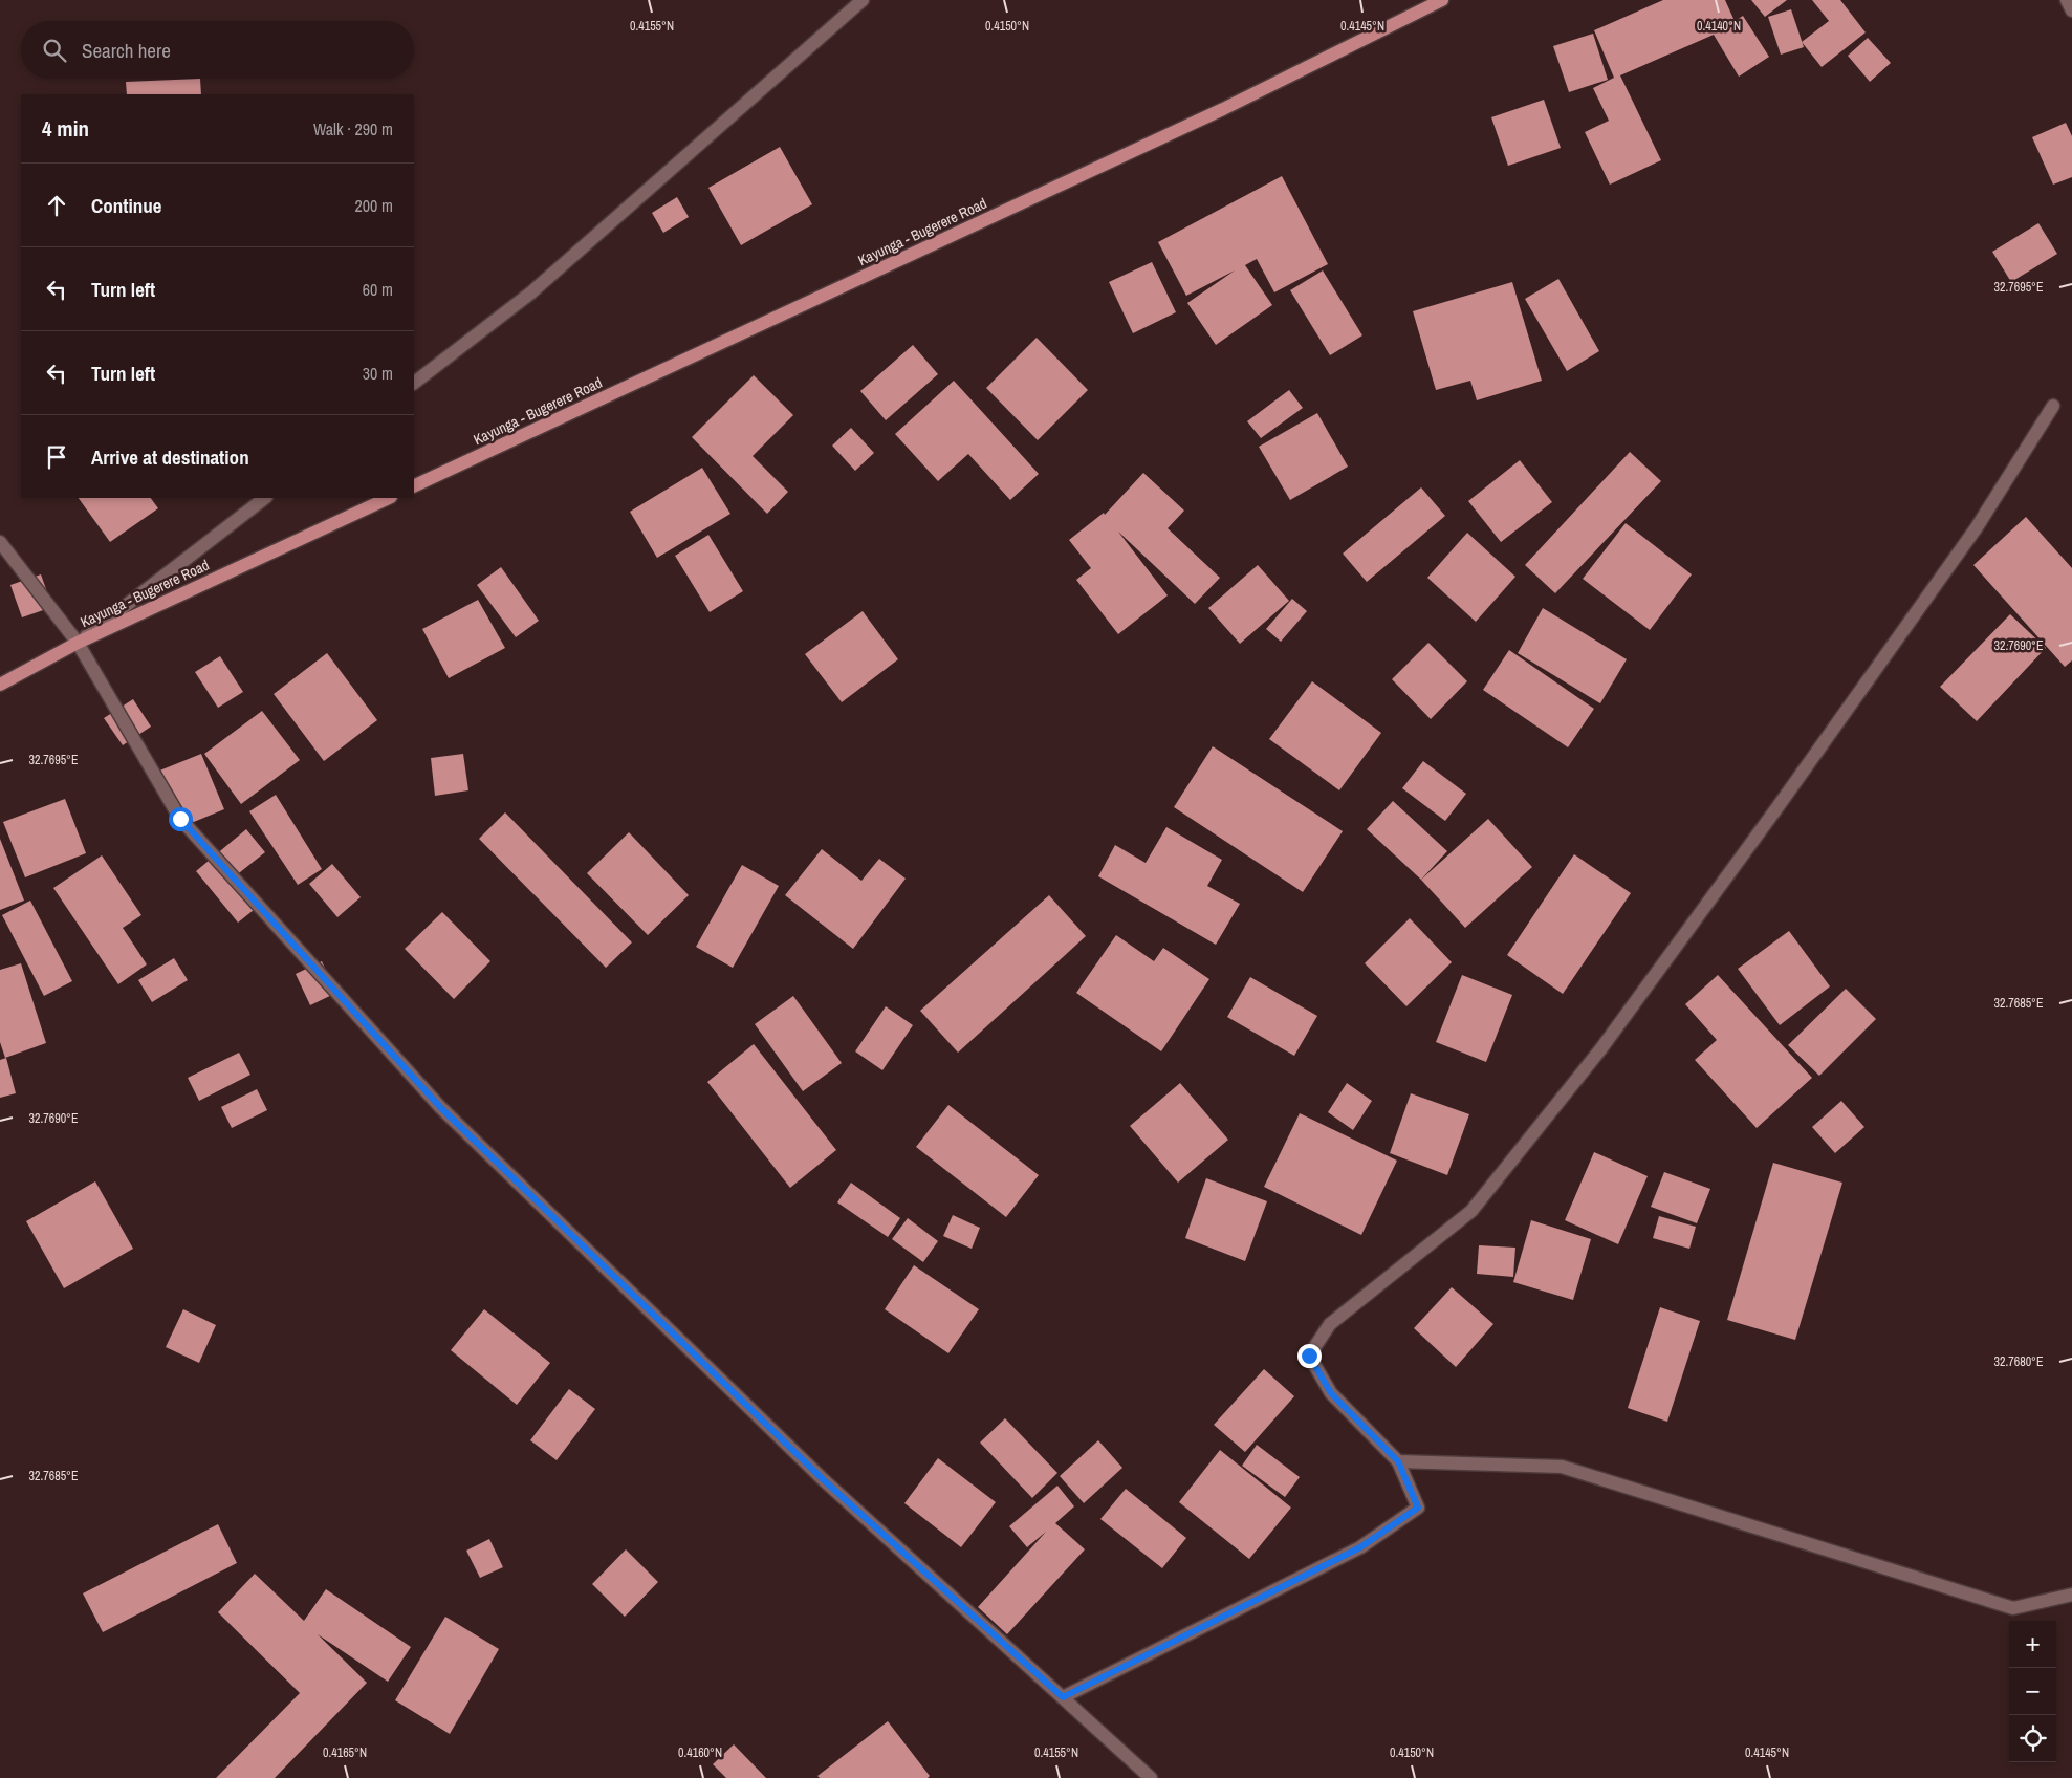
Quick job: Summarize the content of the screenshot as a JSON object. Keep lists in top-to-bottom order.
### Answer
{
  "streets": {
    "main road": ["Kayunga - Bugerere Road"]
  },
  "page": {
    "search": "Search here",
    "heading": ["4 min", "Walk · 290 m"],
    "list": [
      ["Continue", "200 m"],
      ["Turn left", "60 m"],
      ["Turn left", "30 m"],
      "Arrive at destination"
    ],
    "map_buttons": ["+", "−"]
  },
  "coordinates": [
    "0.4155°N",
    "0.4150°N",
    "0.4145°N",
    "0.4140°N",
    "32.7695°E",
    "32.7690°E",
    "32.7685°E",
    "32.7680°E",
    "0.4165°N",
    "0.4160°N"
  ]
}
